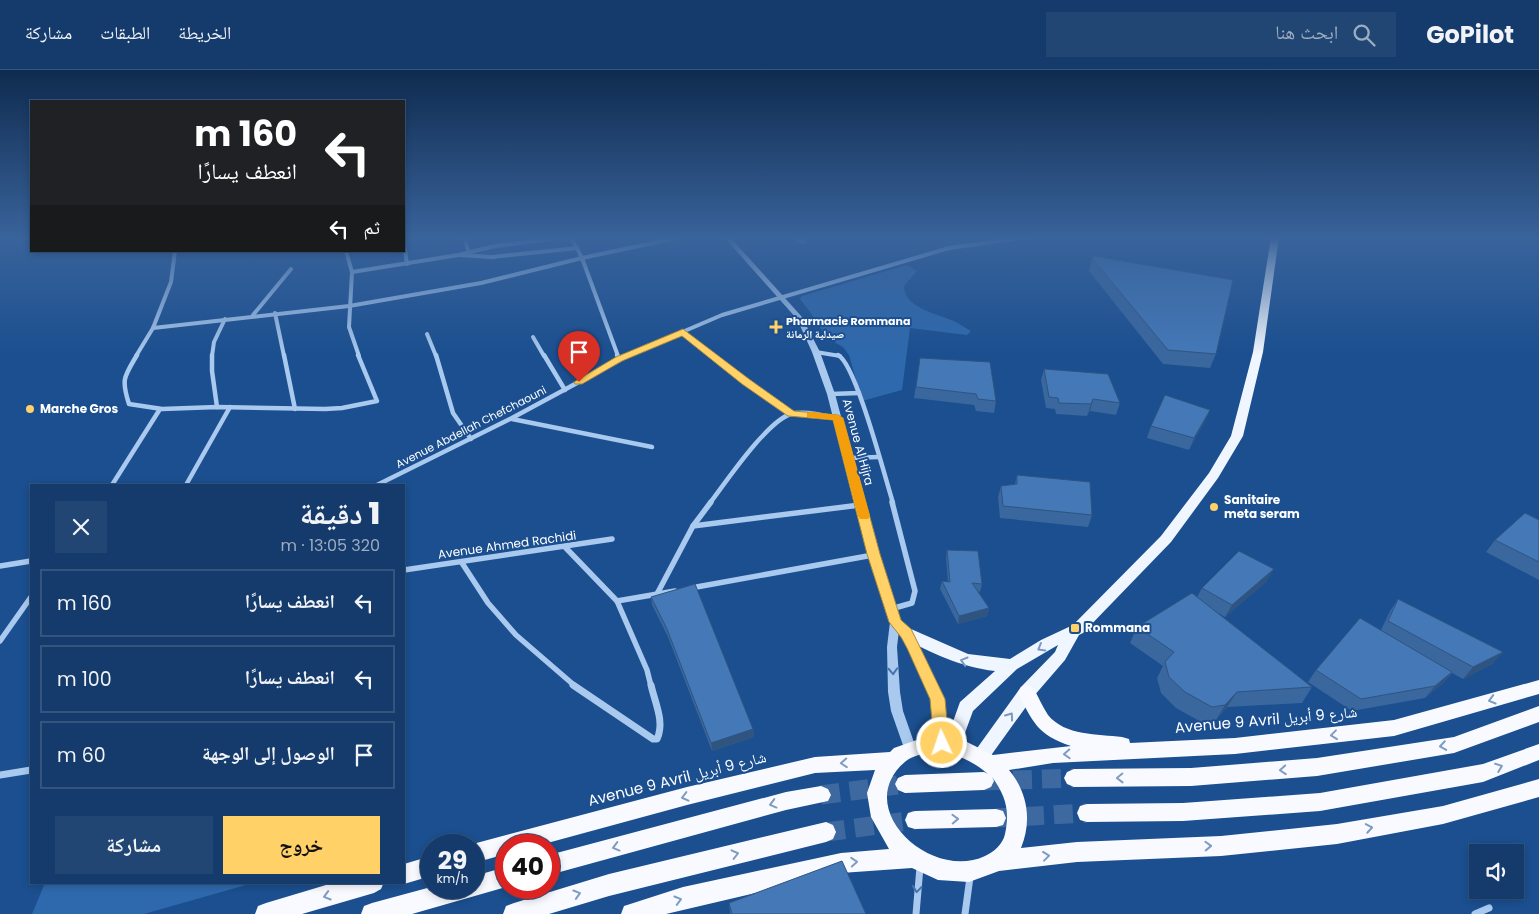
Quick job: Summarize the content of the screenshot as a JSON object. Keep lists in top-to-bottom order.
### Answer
{
  "streets": {
    "highway": ["Avenue 9 Avril شارع 9 أبريل"],
    "street": ["Avenue Abdellah Chefchaouni", "Avenue Al Hijra", "Avenue Ahmed Rachidi"]
  },
  "crossings": [
    ["Avenue Abdellah Chefchaouni", "Avenue Al Hijra"],
    ["Avenue Al Hijra", "Avenue 9 Avril شارع 9 أبريل"]
  ],
  "places": {
    "health": ["Pharmacie Rommana صيدلية الرمانة"],
    "other": ["Marche Gros", "Sanitaire meta seram"],
    "transit": ["Rommana"]
  },
  "page": {
    "header": "GoPilot",
    "search": "ابحث هنا",
    "nav": ["الخريطة", "الطبقات", "مشاركة"],
    "turn": ["160 m", "انعطف يسارًا"],
    "then": "ثم",
    "heading": ["1 دقيقة", "320 m · 13:05"],
    "list": [
      {
        "name": "انعطف يسارًا",
        "value": "160 m"
      },
      {
        "name": "انعطف يسارًا",
        "value": "100 m"
      },
      {
        "name": "الوصول إلى الوجهة",
        "value": "60 m"
      }
    ],
    "buttons": ["خروج", "مشاركة"],
    "speed": "29 km/h",
    "limit": "40"
  }
}
